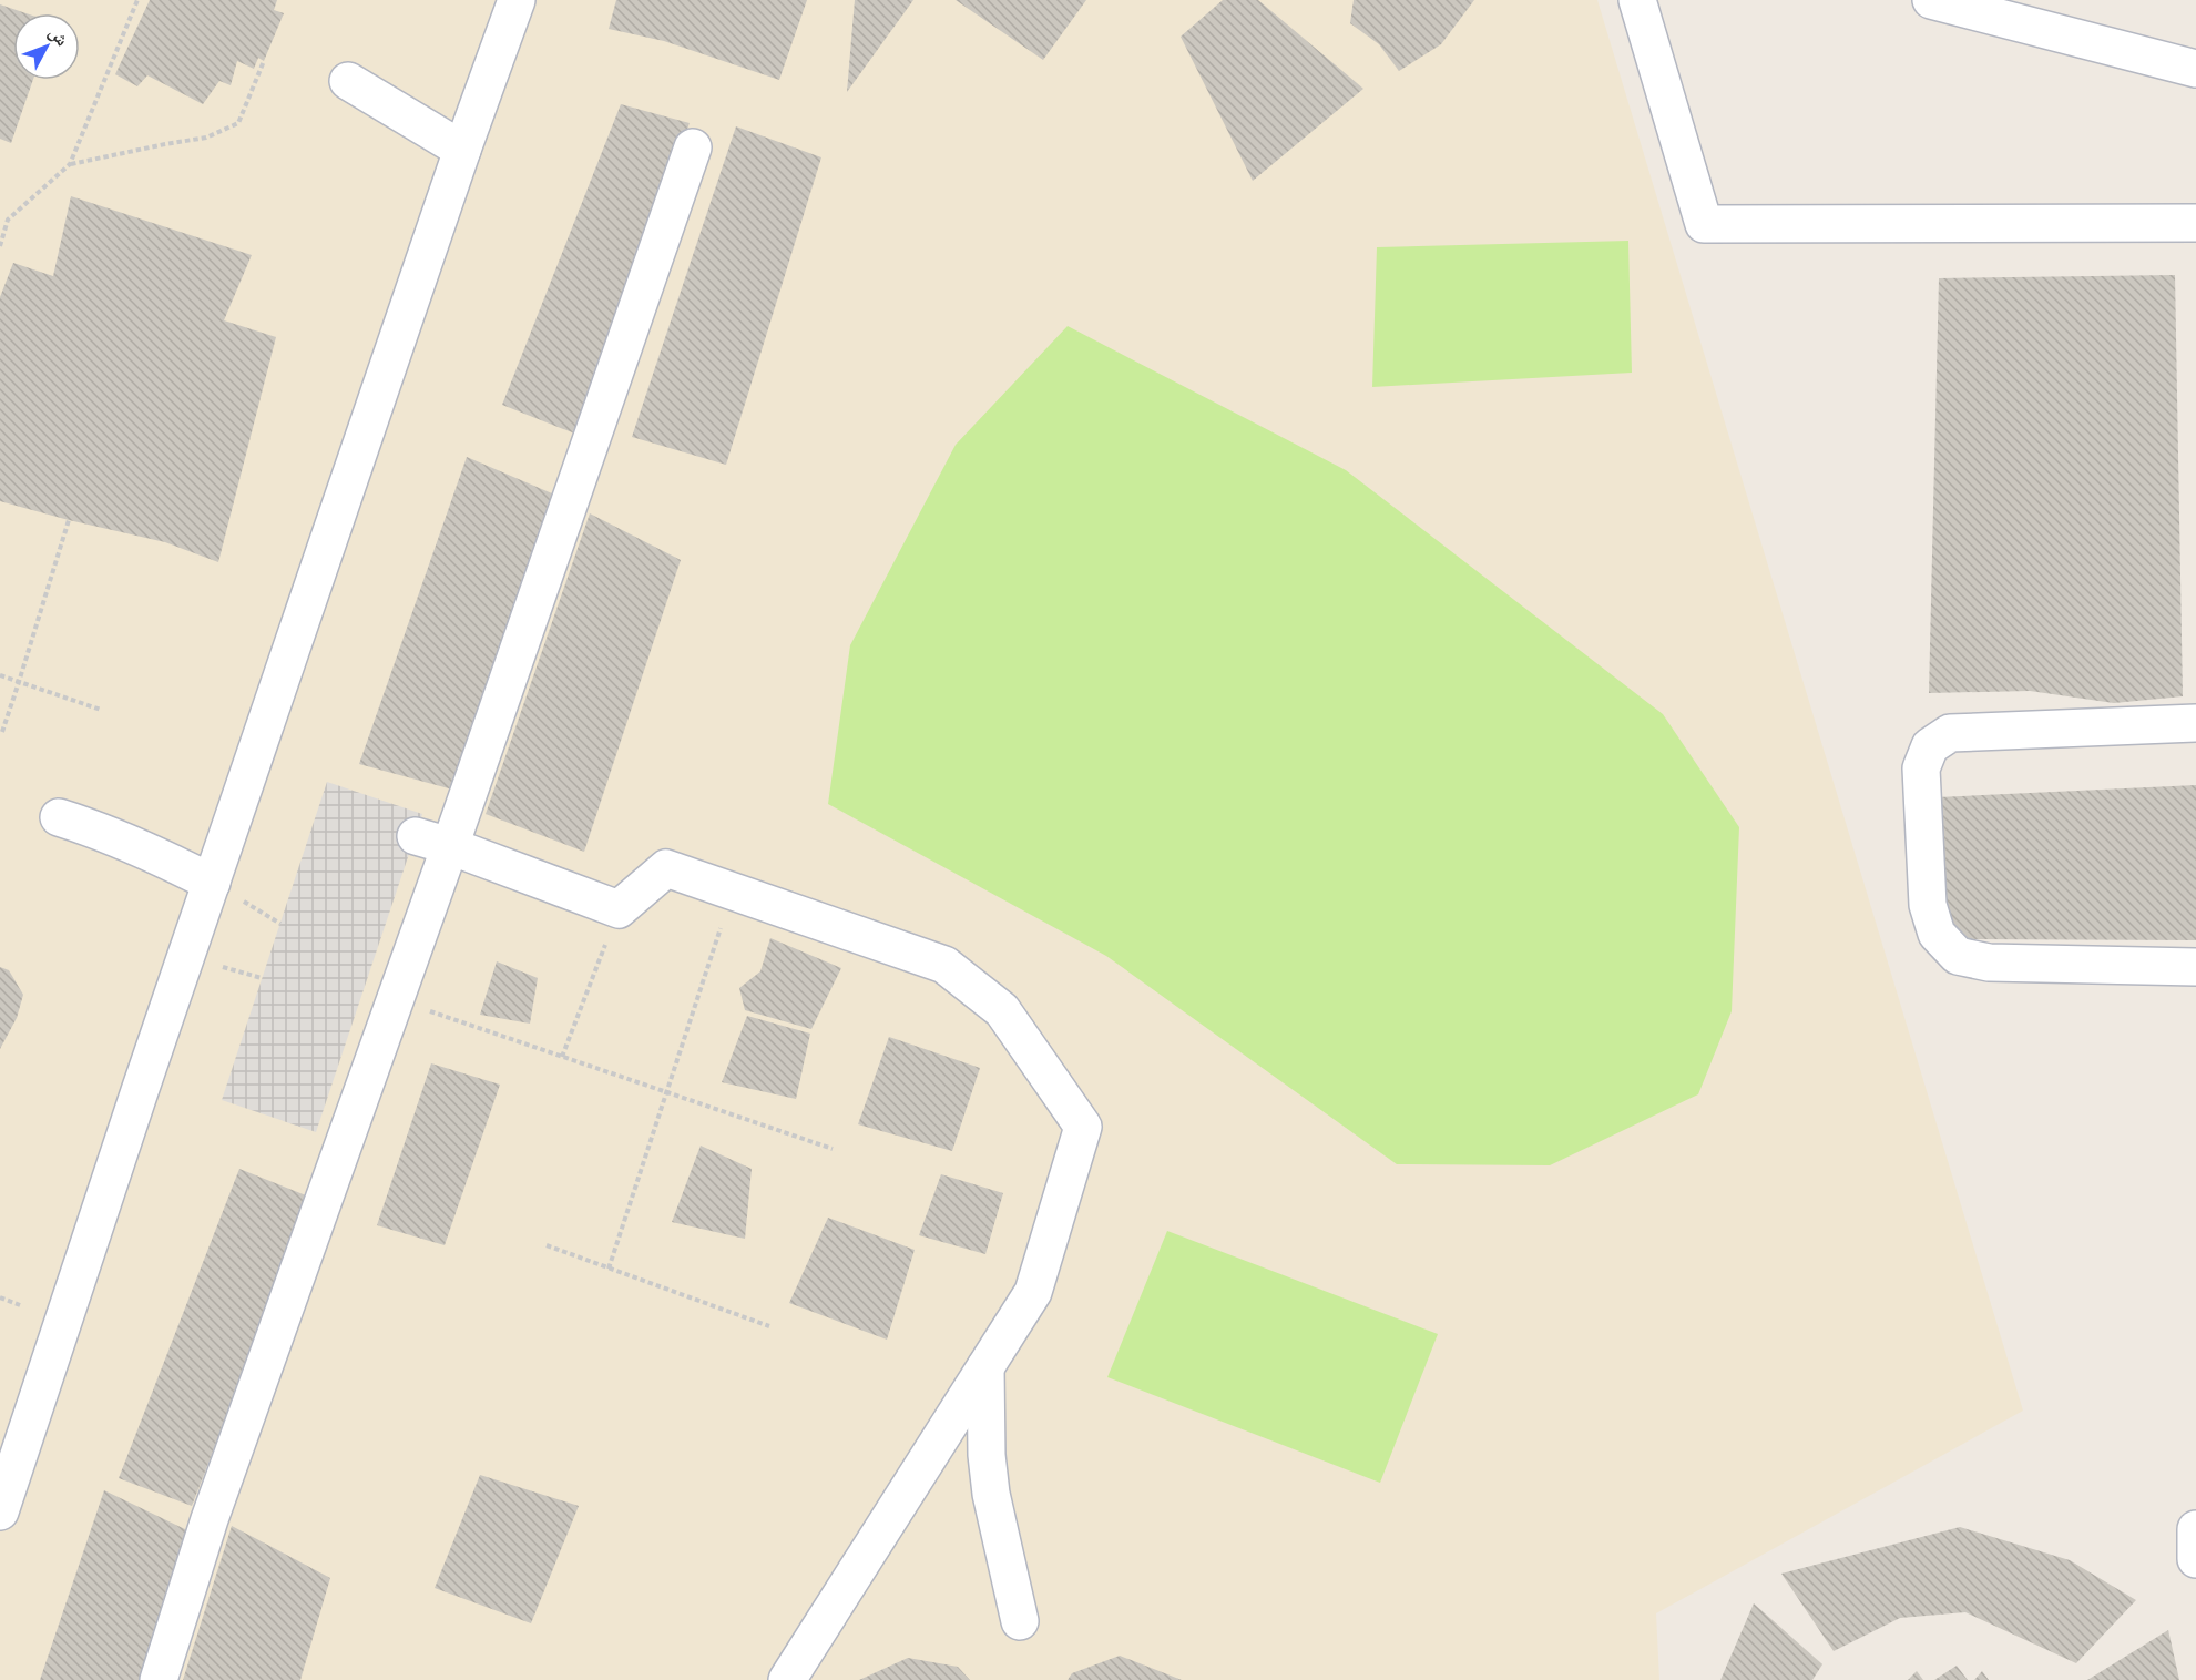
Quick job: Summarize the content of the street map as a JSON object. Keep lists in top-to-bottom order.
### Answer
{
  "north": "top right"
}
